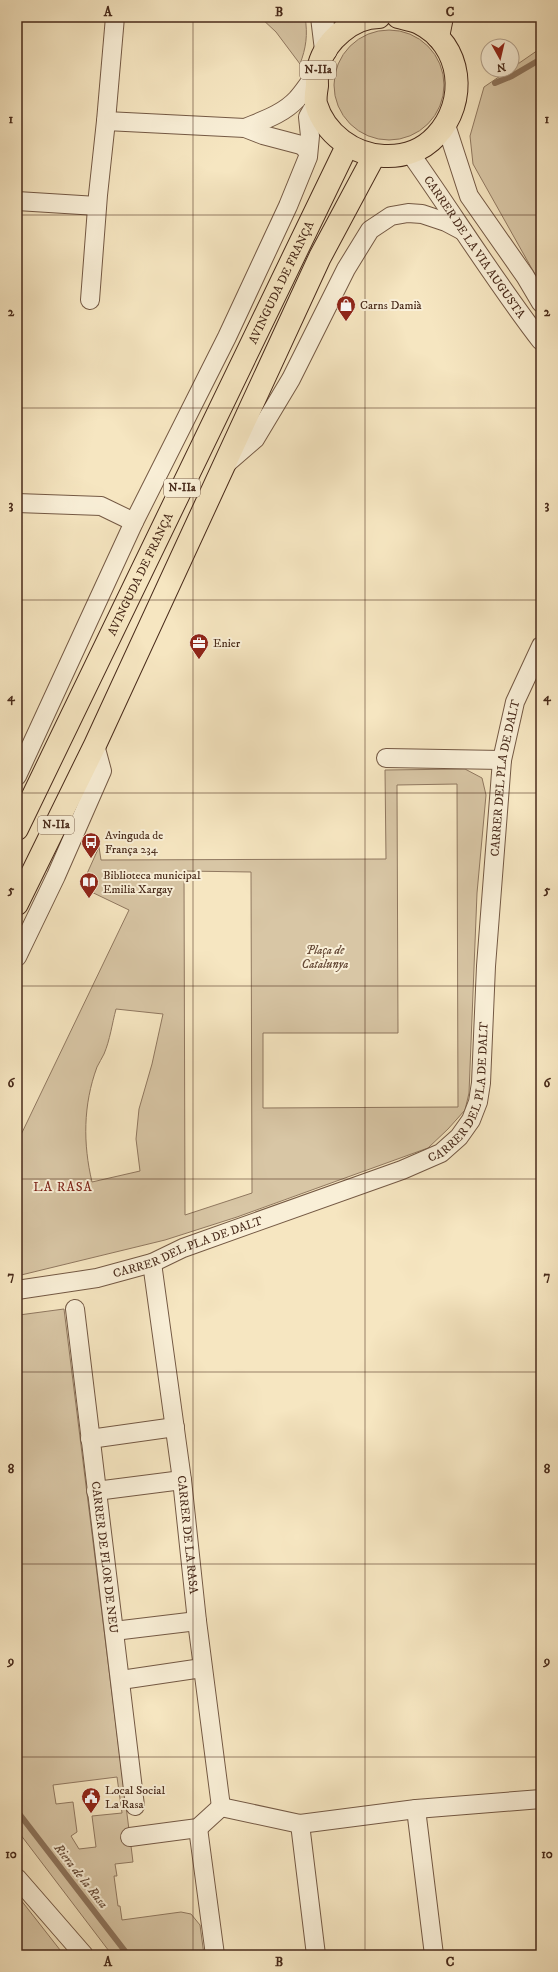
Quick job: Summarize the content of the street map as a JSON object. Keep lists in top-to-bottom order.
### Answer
{
  "streets": {
    "main road": ["N-IIa", "AVINGUDA DE FRANÇA"],
    "street": [
      "CARRER DE LA VIA AUGUSTA",
      "CARRER DEL PLA DE DALT",
      "CARRER DE LA RASA",
      "CARRER DE FLOR DE NEU"
    ]
  },
  "crossings": [
    ["N-IIa", "AVINGUDA DE FRANÇA"],
    ["CARRER DE LA VIA AUGUSTA", "AVINGUDA DE FRANÇA"],
    ["CARRER DEL PLA DE DALT", "CARRER DE LA RASA"]
  ],
  "districts": ["LA RASA"],
  "water": ["Riera de la Rasa"],
  "parks": ["Plaça de Catalunya"],
  "places": {
    "shop": ["Carns Damià"],
    "office": ["Enier"],
    "bus stop": ["Avinguda de França 234"],
    "library": ["Biblioteca municipal Emilia Xargay"],
    "public building": ["Local Social La Rasa"]
  },
  "north": "bottom",
  "grid": {
    "columns": ["A", "B", "C"],
    "rows": [
      "1",
      "2",
      "3",
      "4",
      "5",
      "6",
      "7",
      "8",
      "9",
      "10"
    ]
  }
}
